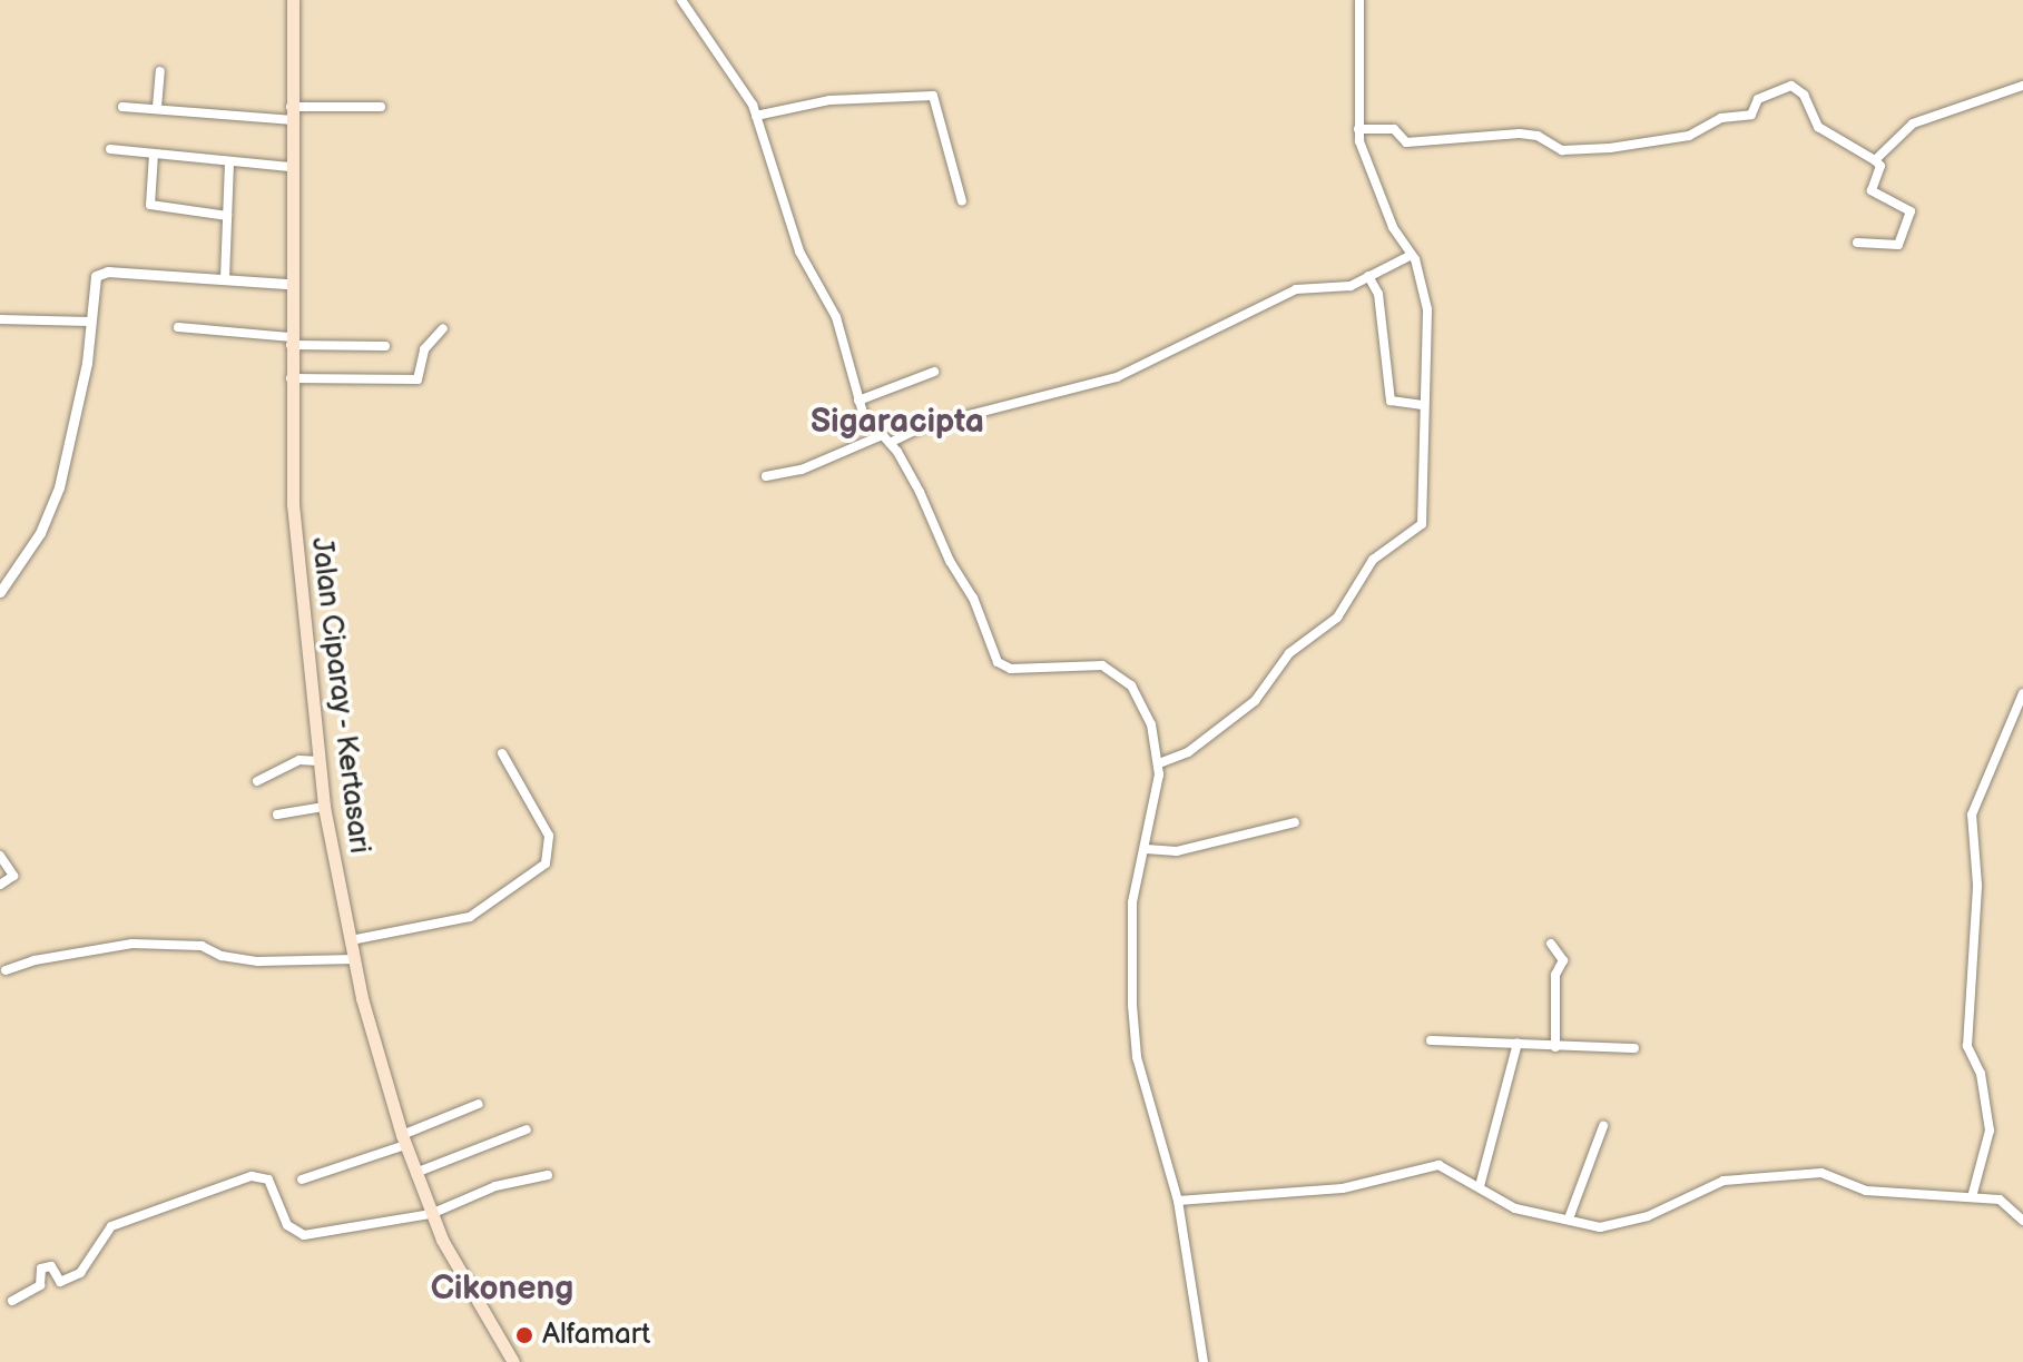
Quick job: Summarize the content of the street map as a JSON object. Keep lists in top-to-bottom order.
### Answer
{
  "streets": {
    "main road": ["Jalan Ciparay - Kertasari"]
  },
  "districts": ["Sigaracipta", "Cikoneng"],
  "places": ["Alfamart"]
}
